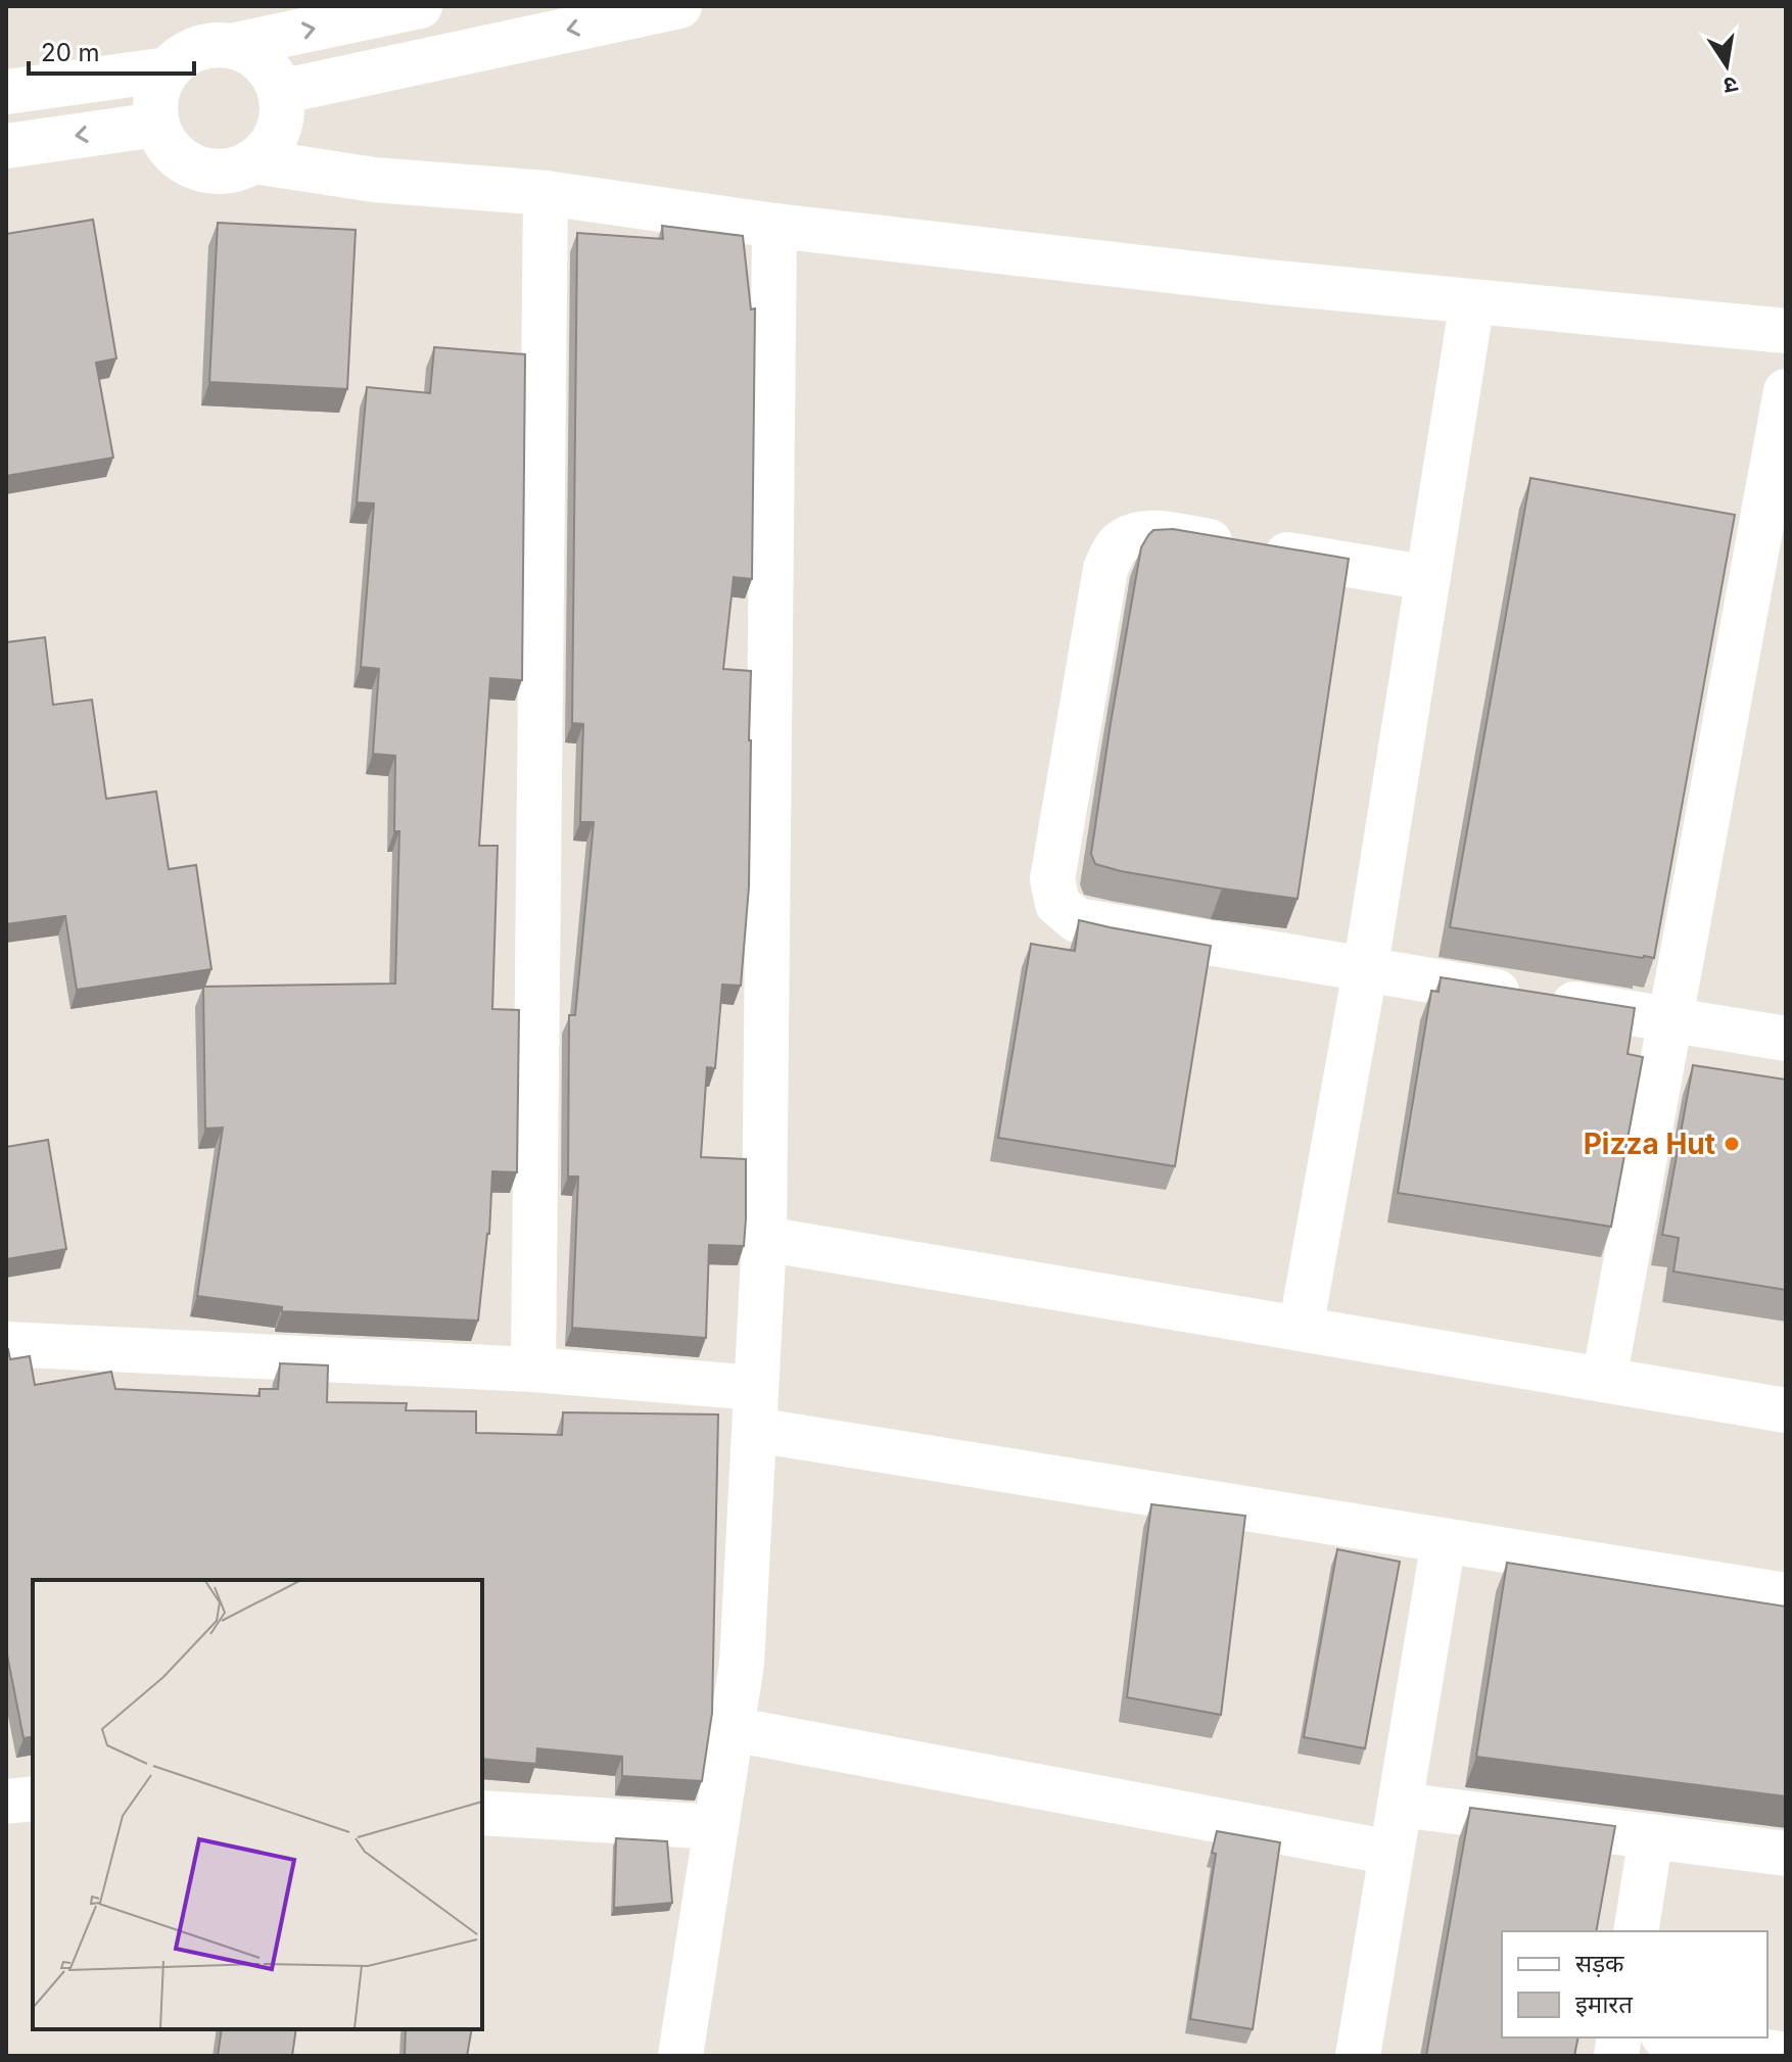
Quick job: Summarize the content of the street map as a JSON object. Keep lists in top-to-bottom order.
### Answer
{
  "places": ["Pizza Hut"],
  "legend": ["सड़क", "इमारत"],
  "scale_bar": "20 m",
  "north": "bottom"
}
